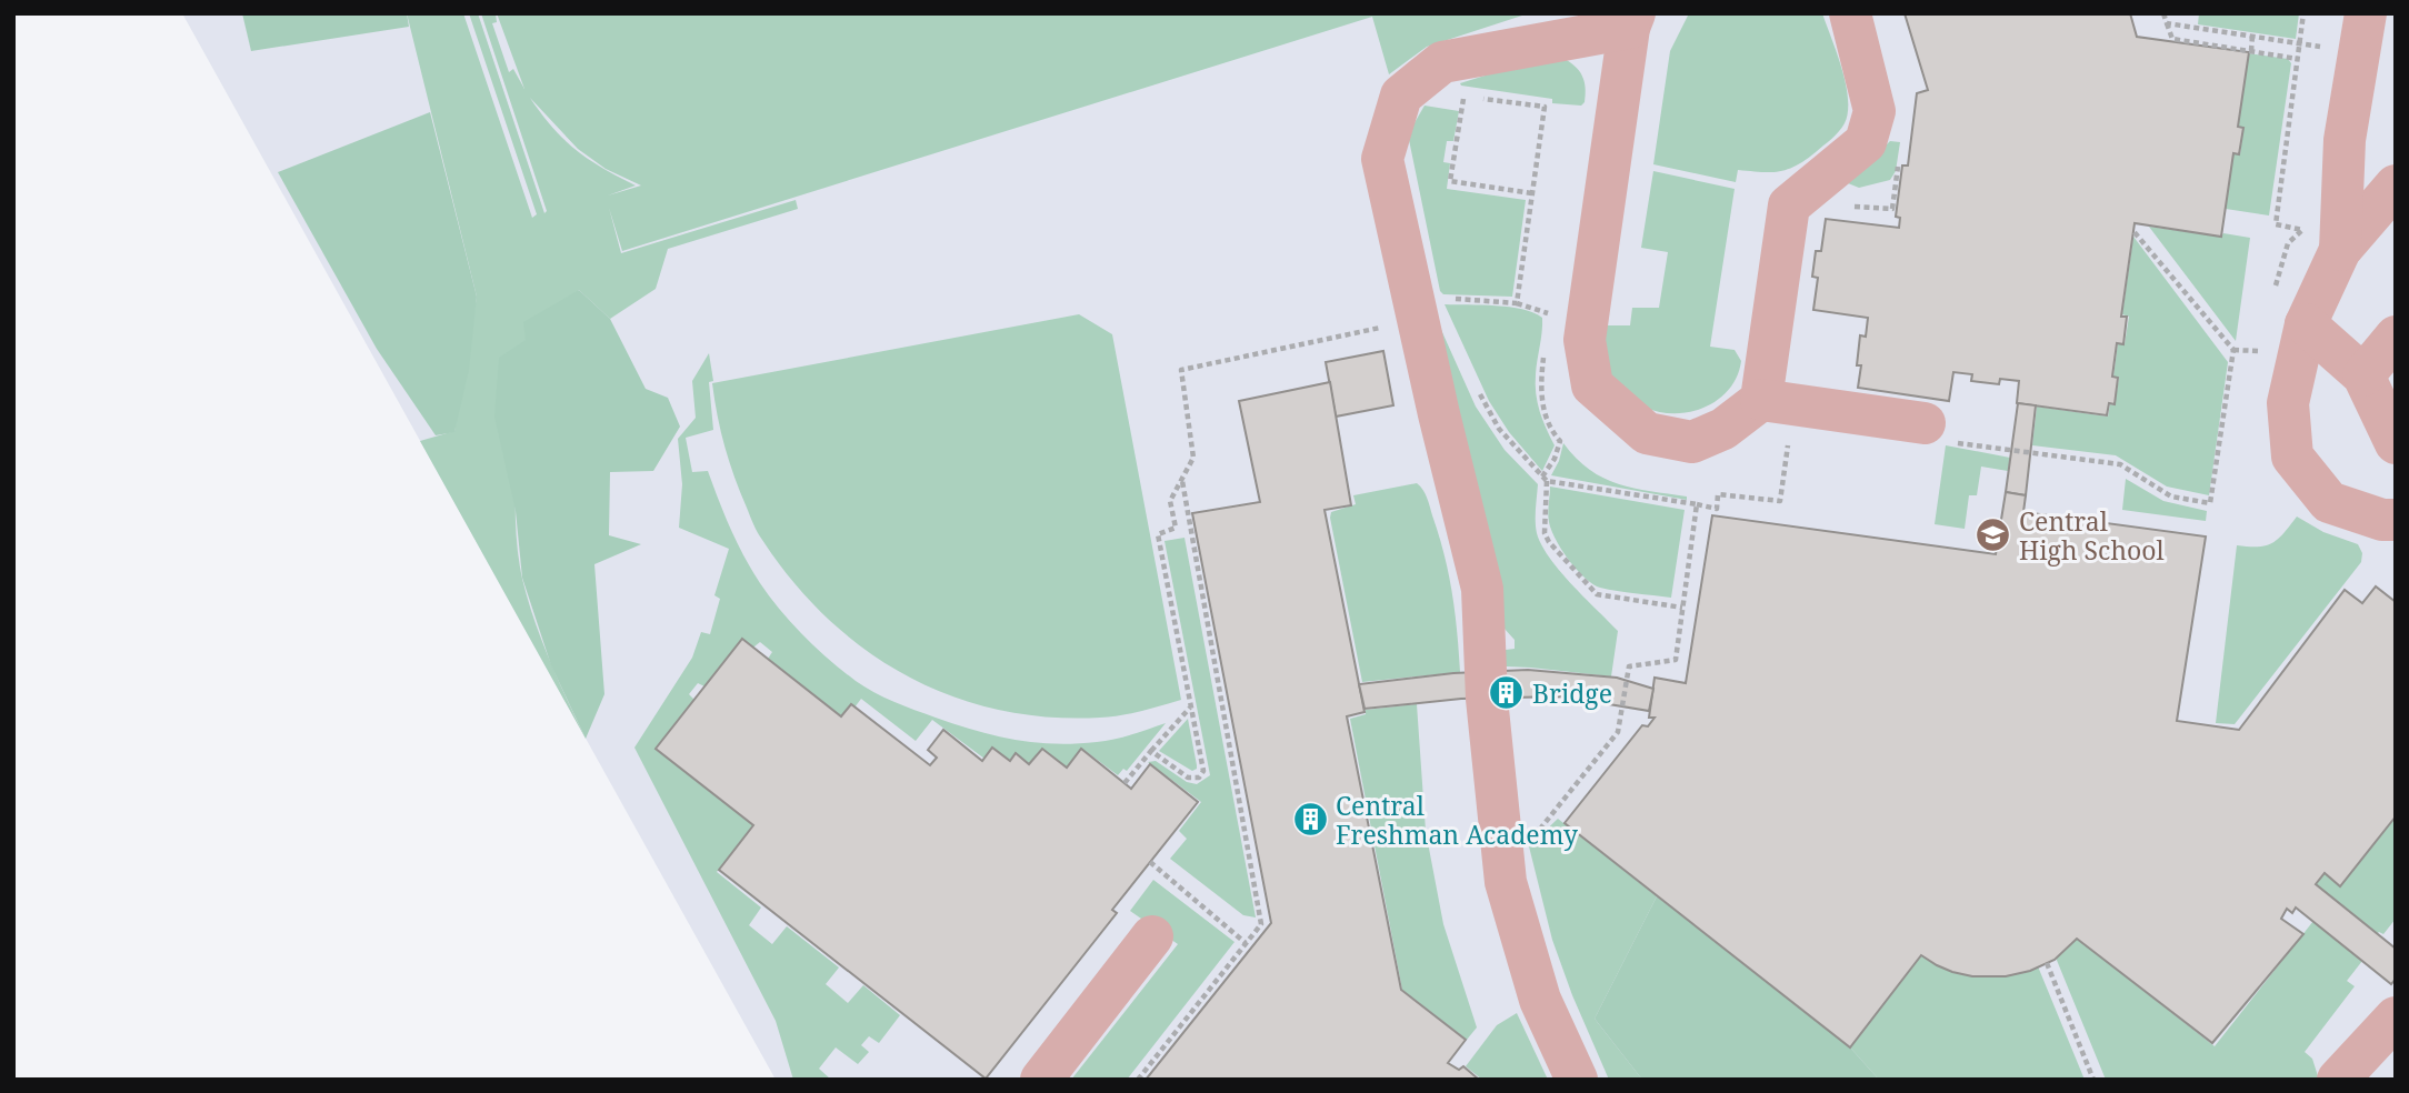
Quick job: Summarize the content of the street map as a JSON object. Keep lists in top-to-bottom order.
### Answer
{
  "places": {
    "school or university": ["Central High School"],
    "building": ["Bridge", "Central Freshman Academy"]
  }
}
